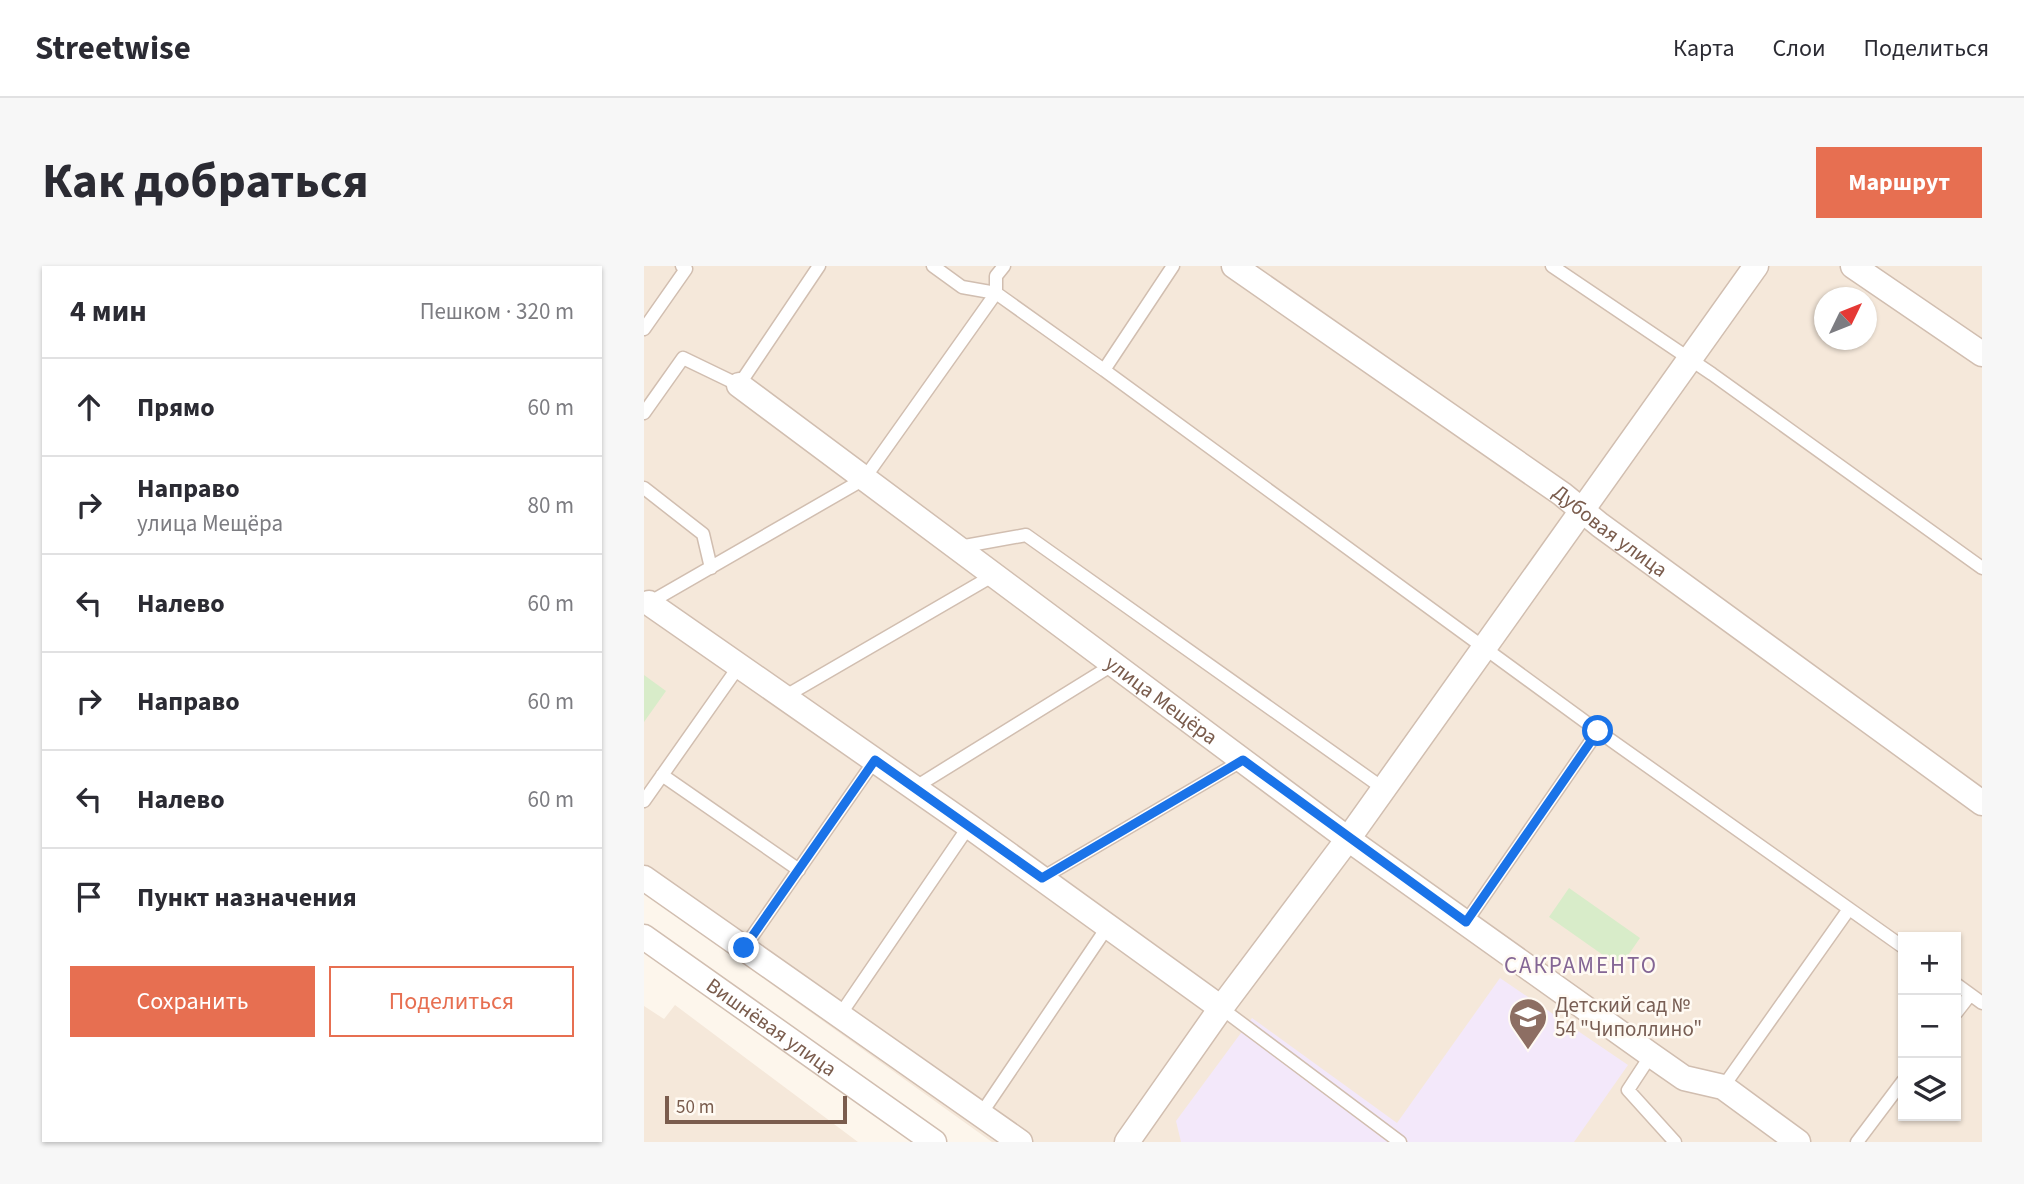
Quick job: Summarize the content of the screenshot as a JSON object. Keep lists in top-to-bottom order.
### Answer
{
  "streets": {
    "street": ["Дубовая улица", "улица Мещёра", "Вишнёвая улица"]
  },
  "districts": ["САКРАМЕНТО"],
  "places": {
    "school or university": ["Детский сад № 54 \"Чиполлино\""]
  },
  "scale_bar": "50 m",
  "north": "top right",
  "page": {
    "header": "Streetwise",
    "nav": ["Карта", "Слои", "Поделиться"],
    "title": "Как добраться",
    "buttons": [
      "Маршрут",
      ["Сохранить", "Поделиться"]
    ],
    "heading": ["4 мин", "Пешком · 320 m"],
    "list": [
      ["Прямо", "60 m"],
      ["Направо", "улица Мещёра", "80 m"],
      ["Налево", "60 m"],
      ["Направо", "60 m"],
      ["Налево", "60 m"],
      "Пункт назначения"
    ],
    "map_buttons": ["+", "−"],
    "scale": "50 m"
  }
}
